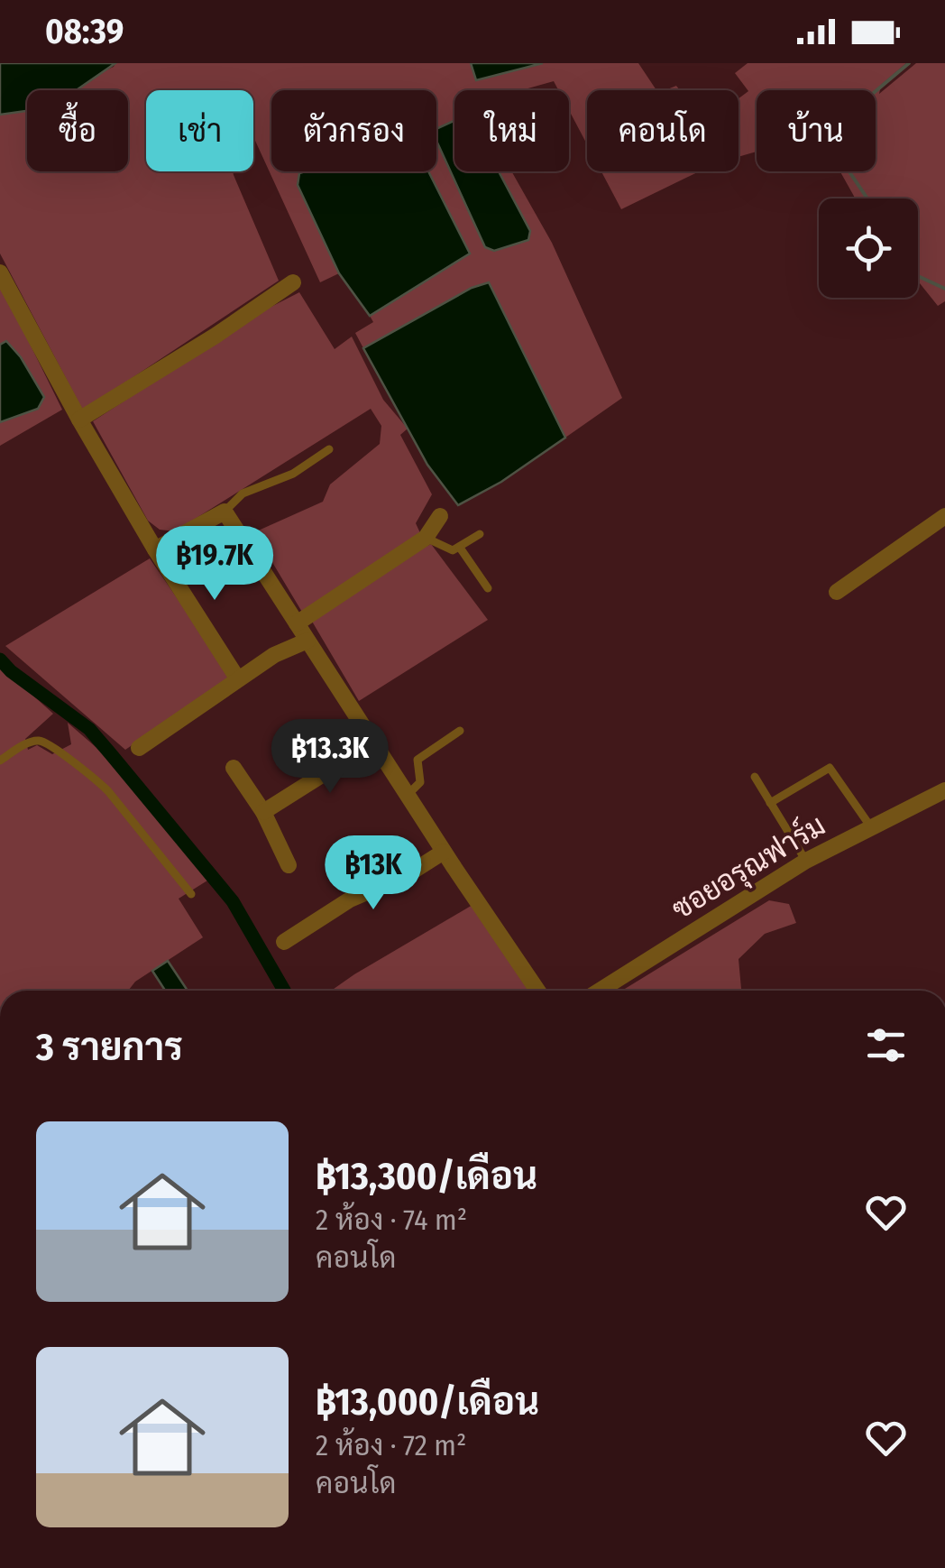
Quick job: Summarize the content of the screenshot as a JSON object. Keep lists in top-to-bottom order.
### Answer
{
  "streets": {
    "street": ["ซอยอรุณฟาร์ม"]
  },
  "page": {
    "status": "08:39",
    "chip": [
      "ซื้อ",
      "เช่า",
      "ตัวกรอง",
      "ใหม่",
      "คอนโด",
      "บ้าน"
    ],
    "price": ["฿19.7K", "฿13.3K", "฿13K"],
    "heading": "3 รายการ",
    "list": [
      {
        "name": "฿13,300/เดือน",
        "note": "2 ห้อง · 74 m² · คอนโด"
      },
      {
        "name": "฿13,000/เดือน",
        "note": "2 ห้อง · 72 m² · คอนโด"
      }
    ]
  }
}
